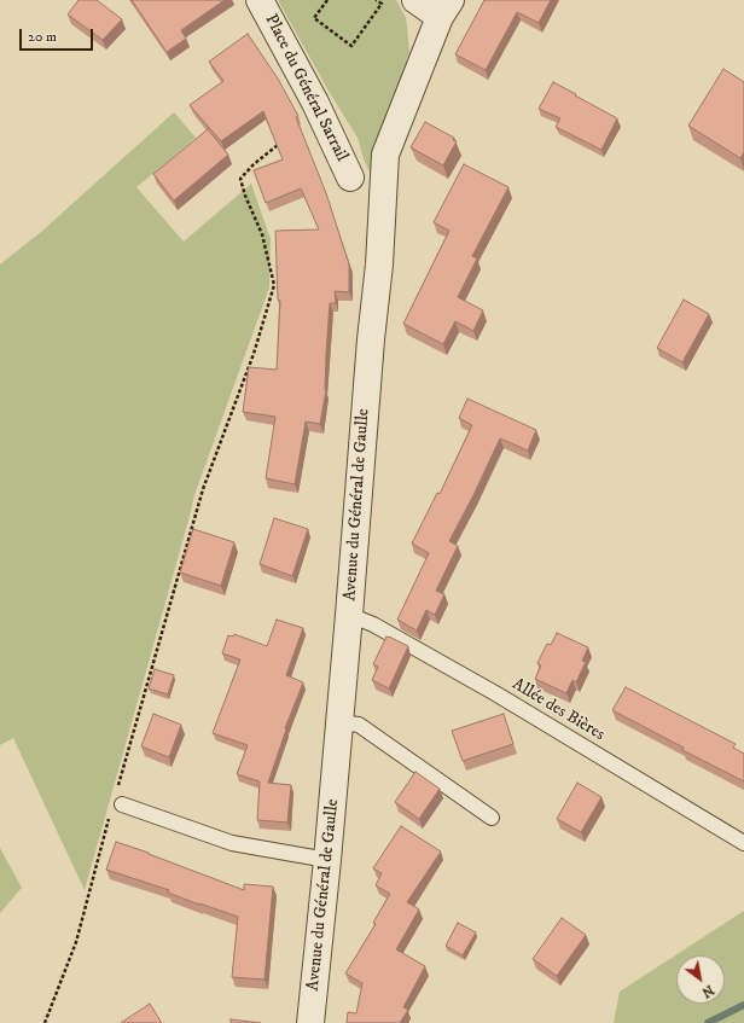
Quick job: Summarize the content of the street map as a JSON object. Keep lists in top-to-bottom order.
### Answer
{
  "streets": {
    "street": ["Place du Général Sarrail", "Avenue du Général de Gaulle"],
    "lane": ["Allée des Bières"]
  },
  "crossings": [
    ["Avenue du Général de Gaulle", "Allée des Bières"]
  ],
  "scale_bar": "20 m",
  "north": "bottom right"
}
